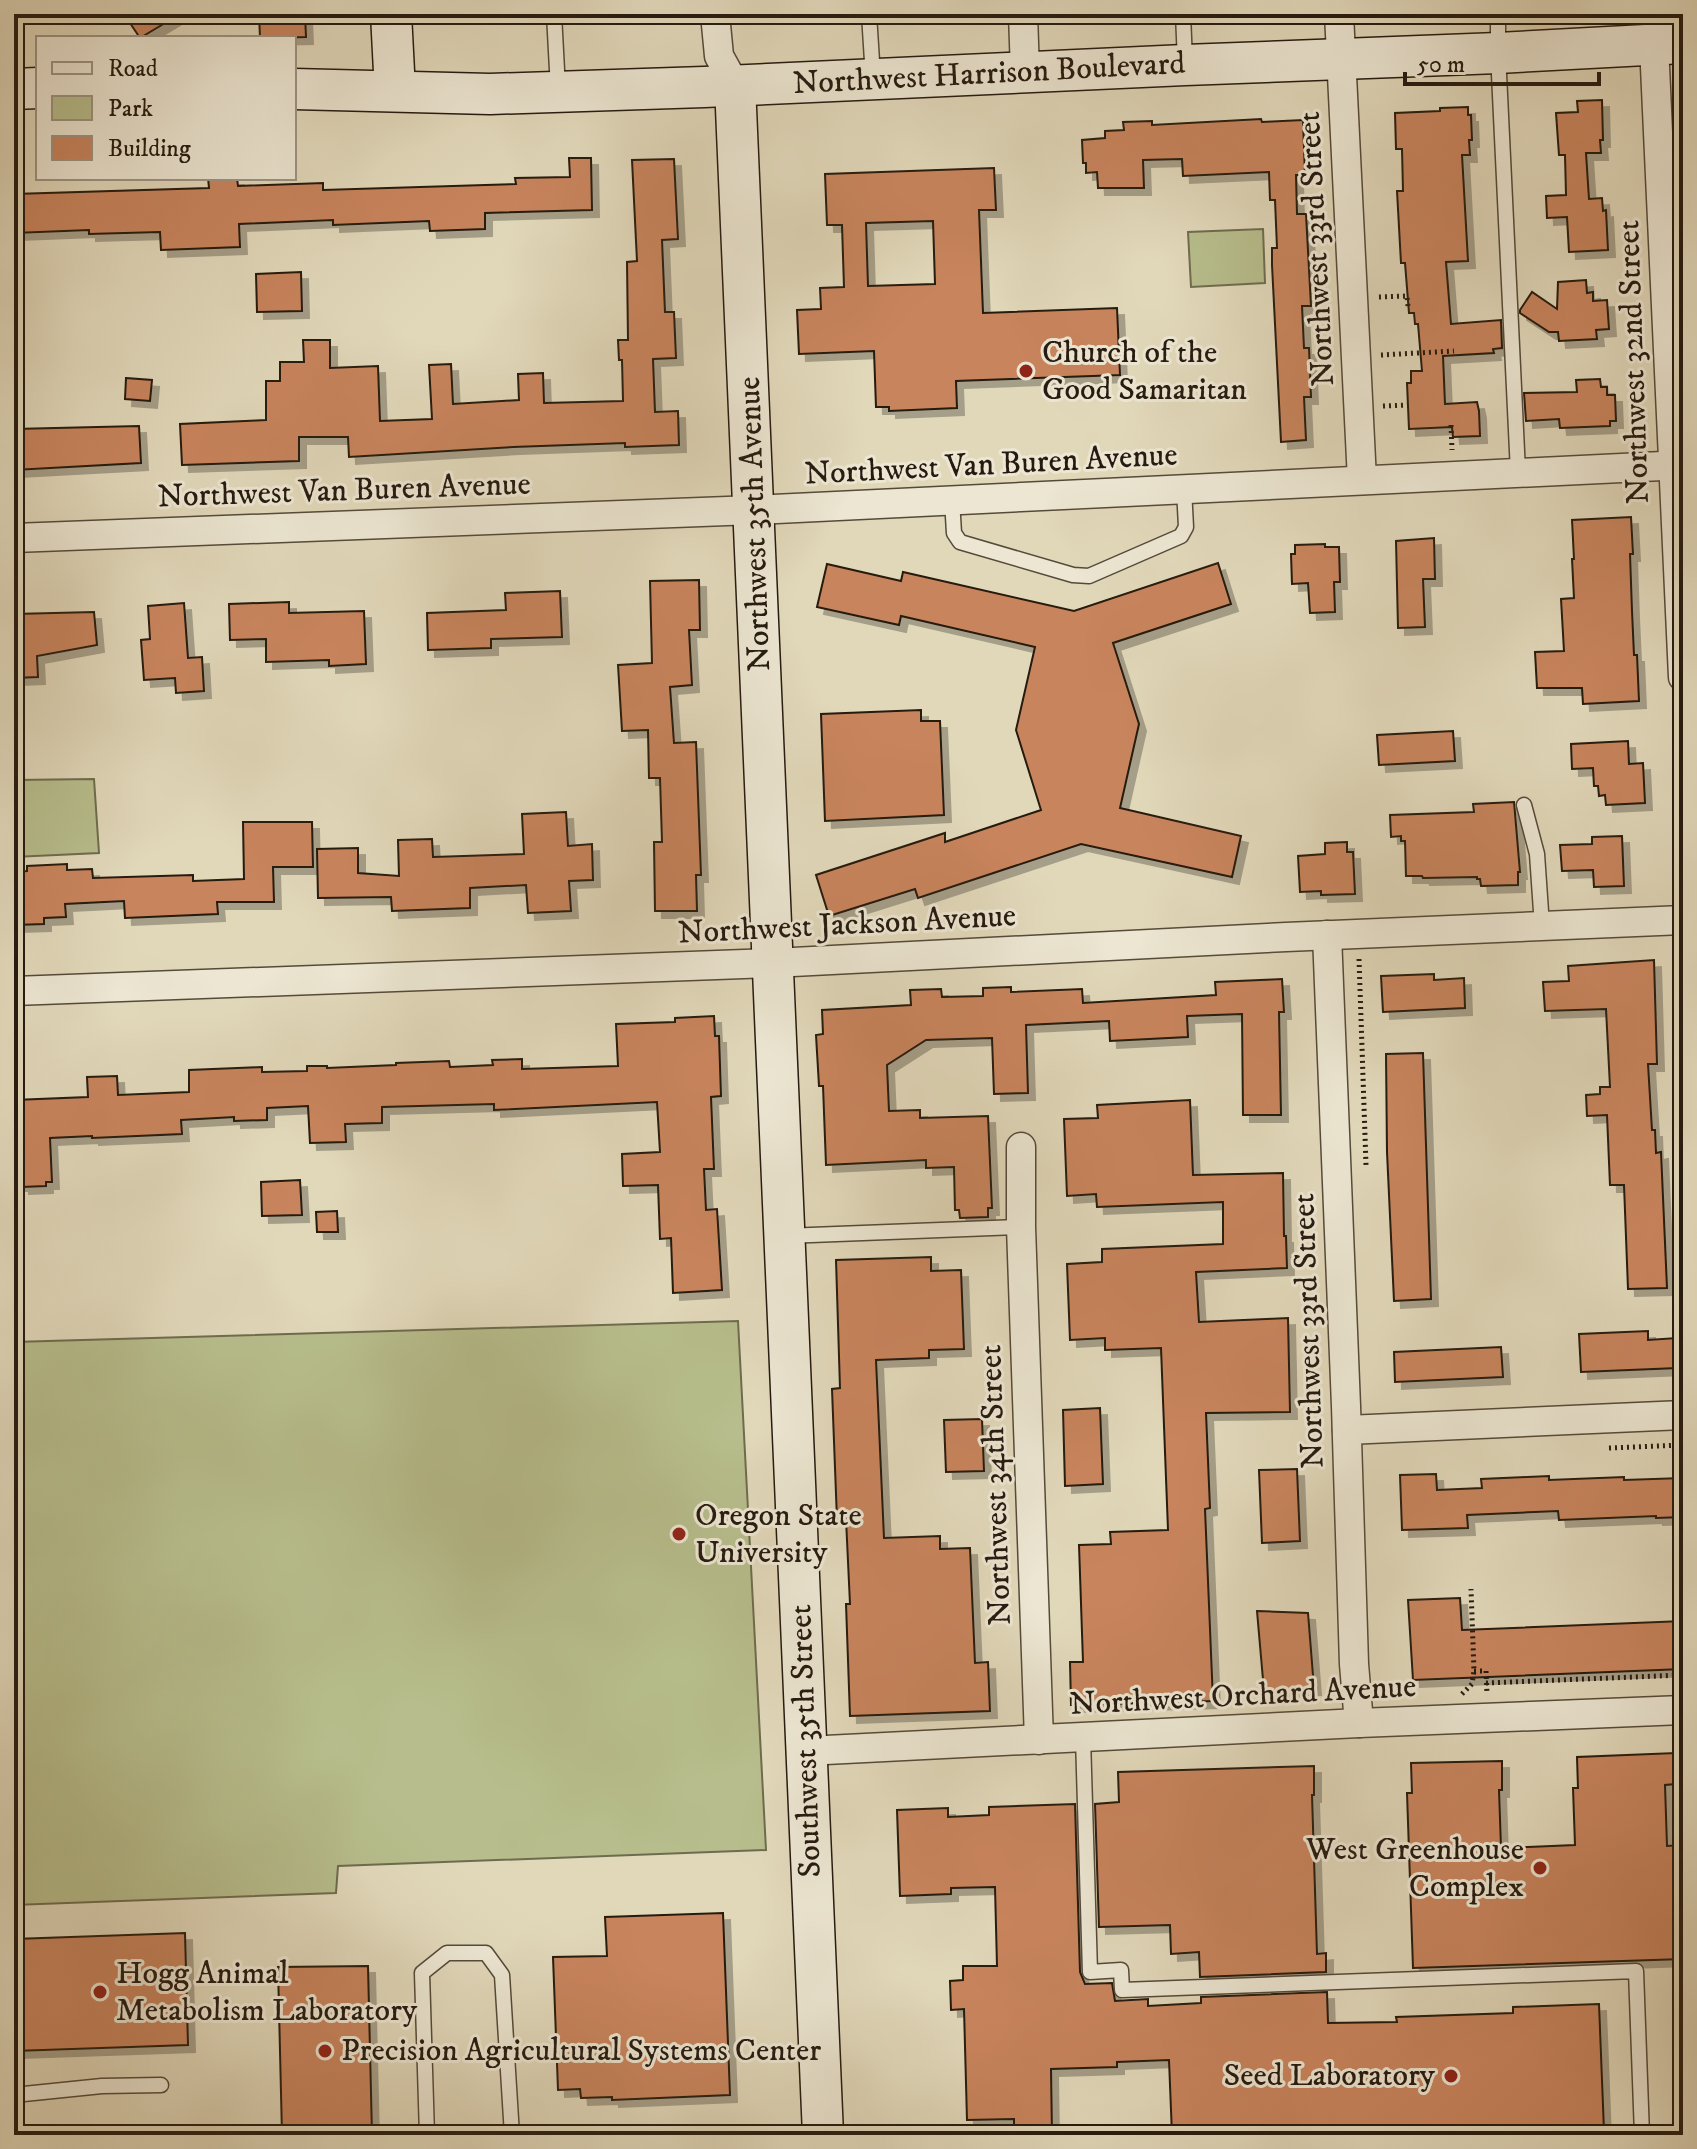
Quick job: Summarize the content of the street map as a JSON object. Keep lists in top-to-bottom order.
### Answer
{
  "streets": {
    "main road": ["Northwest Harrison Boulevard", "Northwest 35th Avenue", "Southwest 35th Street"],
    "street": [
      "Northwest 33rd Street",
      "Northwest 32nd Street",
      "Northwest Van Buren Avenue",
      "Northwest Jackson Avenue",
      "Northwest 34th Street",
      "Northwest Orchard Avenue"
    ]
  },
  "crossings": [
    ["Northwest Harrison Boulevard", "Northwest 33rd Street"],
    ["Northwest Harrison Boulevard", "Northwest 32nd Street"],
    ["Northwest Harrison Boulevard", "Northwest 35th Avenue"],
    ["Northwest 33rd Street", "Northwest Van Buren Avenue"],
    ["Northwest 33rd Street", "Northwest Jackson Avenue"],
    ["Northwest 33rd Street", "Northwest Orchard Avenue"],
    ["Northwest 32nd Street", "Northwest Van Buren Avenue"],
    ["Northwest Van Buren Avenue", "Northwest 35th Avenue"],
    ["Northwest 35th Avenue", "Northwest Jackson Avenue"],
    ["Northwest 35th Avenue", "Southwest 35th Street"],
    ["Northwest Jackson Avenue", "Southwest 35th Street"],
    ["Northwest 34th Street", "Northwest Orchard Avenue"],
    ["Northwest Orchard Avenue", "Southwest 35th Street"]
  ],
  "places": [
    "Church of the Good Samaritan",
    "Oregon State University",
    "West Greenhouse Complex",
    "Hogg Animal Metabolism Laboratory",
    "Precision Agricultural Systems Center",
    "Seed Laboratory"
  ],
  "legend": ["Road", "Park", "Building"],
  "scale_bar": "50 m"
}
